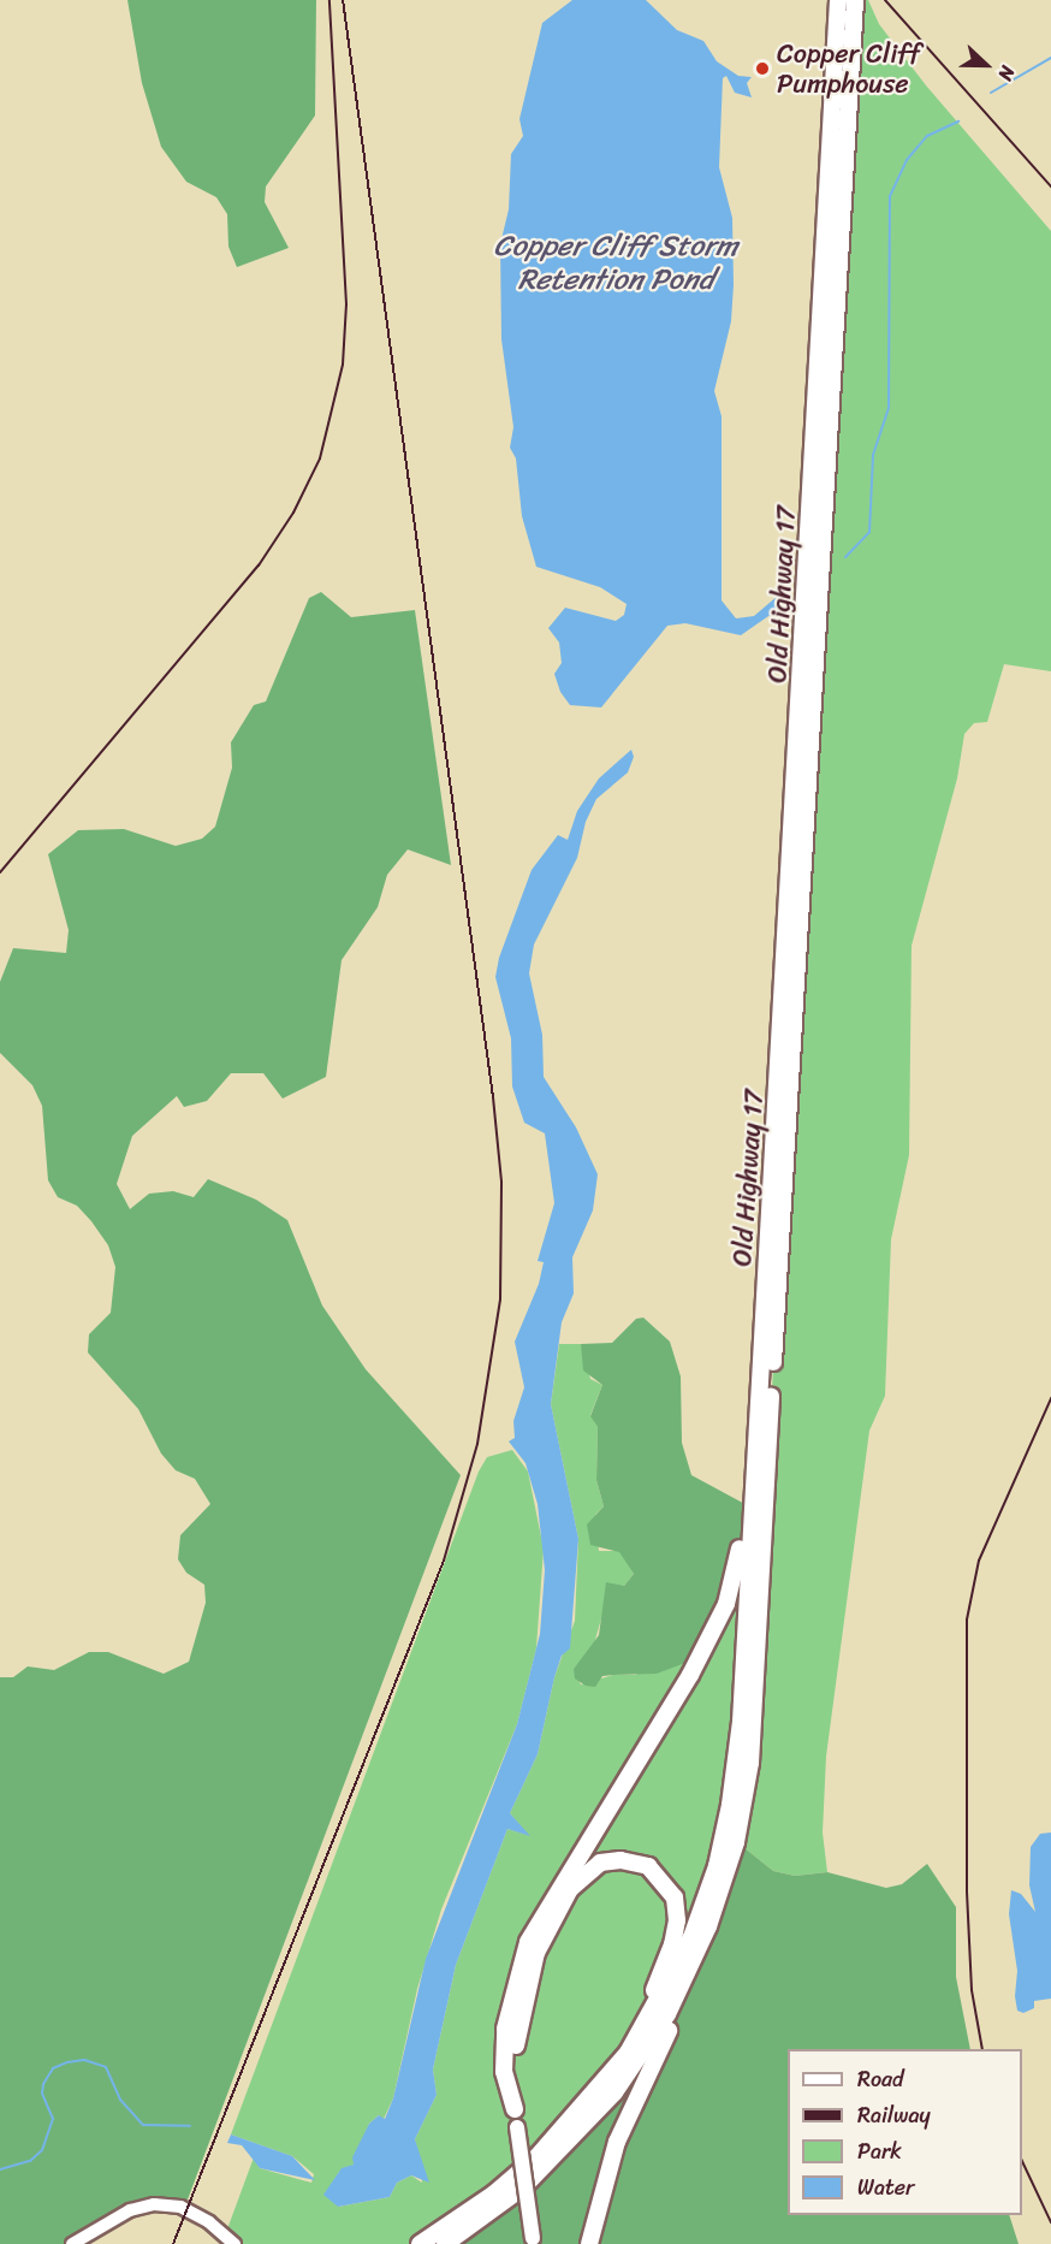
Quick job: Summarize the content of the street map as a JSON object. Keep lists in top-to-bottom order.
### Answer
{
  "streets": {
    "main road": ["Old Highway 17"]
  },
  "water": ["Copper Cliff Storm Retention Pond"],
  "places": ["Copper Cliff Pumphouse"],
  "legend": [
    "Road",
    "Railway",
    "Park",
    "Water"
  ],
  "north": "right"
}
